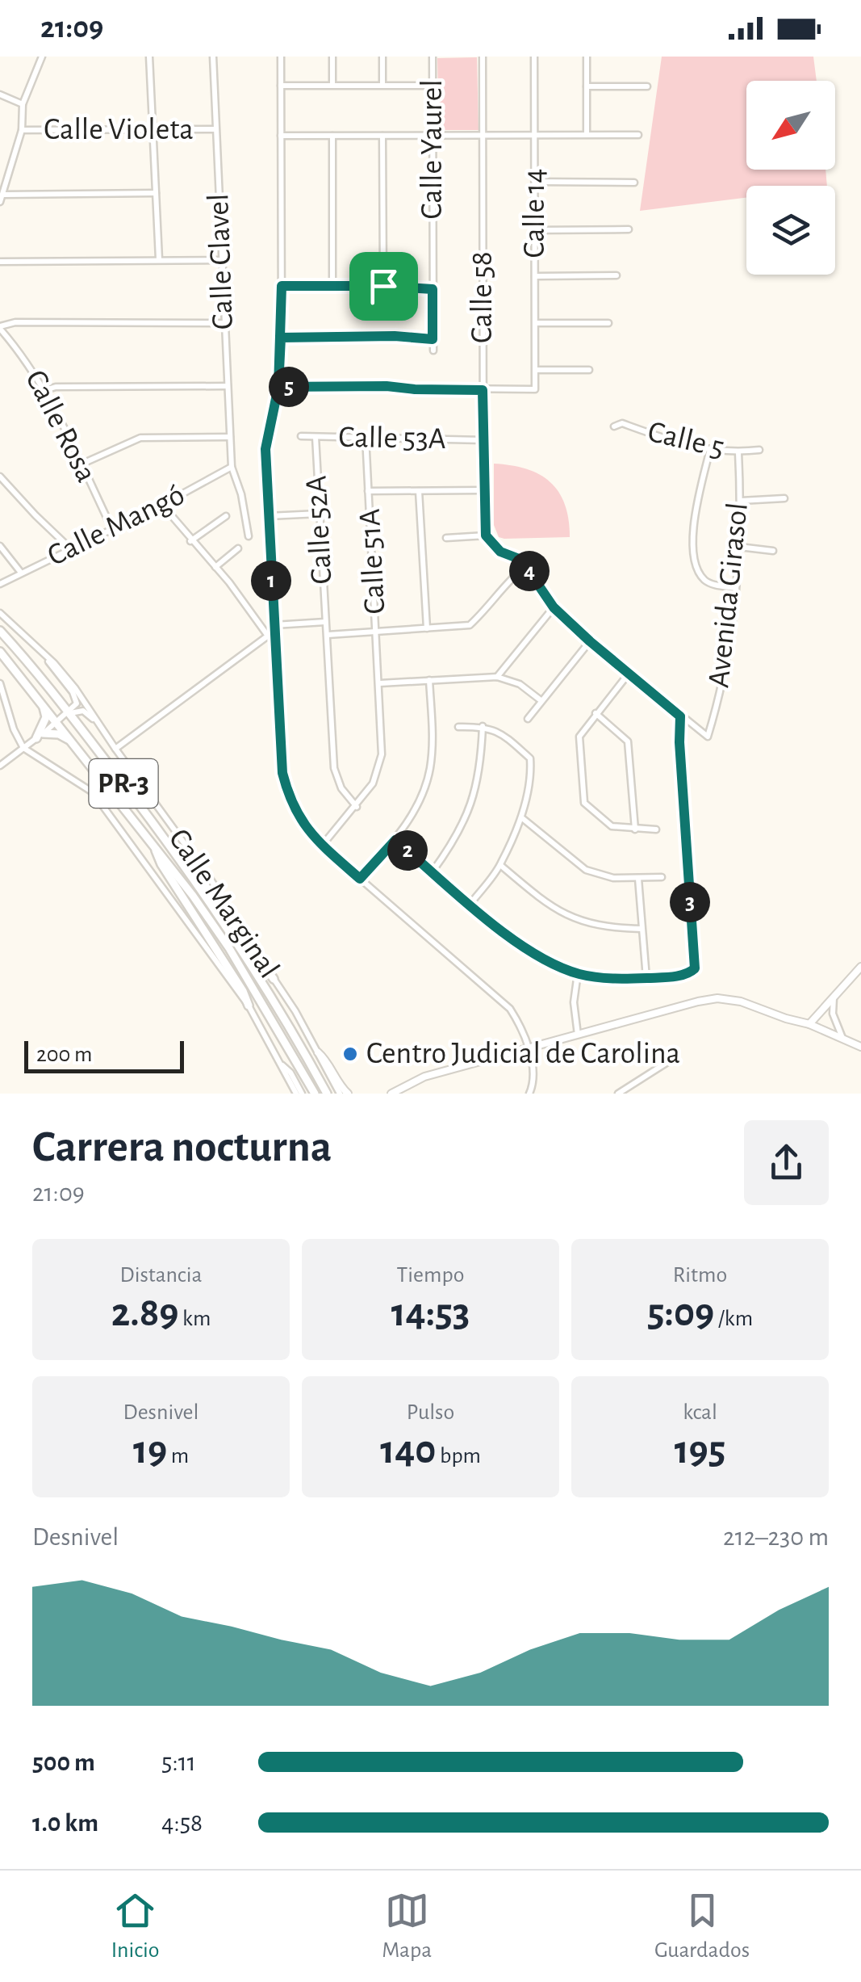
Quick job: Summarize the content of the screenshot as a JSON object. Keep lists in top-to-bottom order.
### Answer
{
  "streets": {
    "main road": ["PR-3"],
    "street": [
      "Calle Violeta",
      "Calle Yaurel",
      "Calle 14",
      "Calle Clavel",
      "Calle 58",
      "Calle Rosa",
      "Calle 53A",
      "Calle 5",
      "Calle Mangó",
      "Calle 52A",
      "Calle 51A",
      "Avenida Girasol",
      "Calle Marginal"
    ]
  },
  "crossings": [
    ["Calle Violeta", "Calle Clavel"],
    ["Calle 14", "Calle 58"],
    ["Calle Clavel", "Calle Mangó"],
    ["Calle 58", "Calle 53A"],
    ["Calle Rosa", "Calle Mangó"],
    ["Calle 53A", "Calle 52A"],
    ["Calle 53A", "Calle 51A"],
    ["Calle 5", "Avenida Girasol"],
    ["Calle 52A", "Calle 51A"]
  ],
  "places": ["Centro Judicial de Carolina"],
  "scale_bar": "200 m",
  "north": "bottom left",
  "page": {
    "status": "21:09",
    "pins": [
      "5",
      "4",
      "1",
      "2",
      "3"
    ],
    "scale": "200 m",
    "heading": ["Carrera nocturna", "21:09"],
    "stats": [
      ["Distancia", "2.89 km"],
      ["Tiempo", "14:53"],
      ["Ritmo", "5:09 /km"],
      ["Desnivel", "19 m"],
      ["Pulso", "140 bpm"],
      ["kcal", "195"]
    ],
    "chart": ["Desnivel", "212–230 m"],
    "list": [
      {
        "name": "500 m",
        "note": "5:11"
      },
      {
        "name": "1.0 km",
        "note": "4:58"
      }
    ],
    "tabs": ["Inicio", "Mapa", "Guardados"]
  }
}
